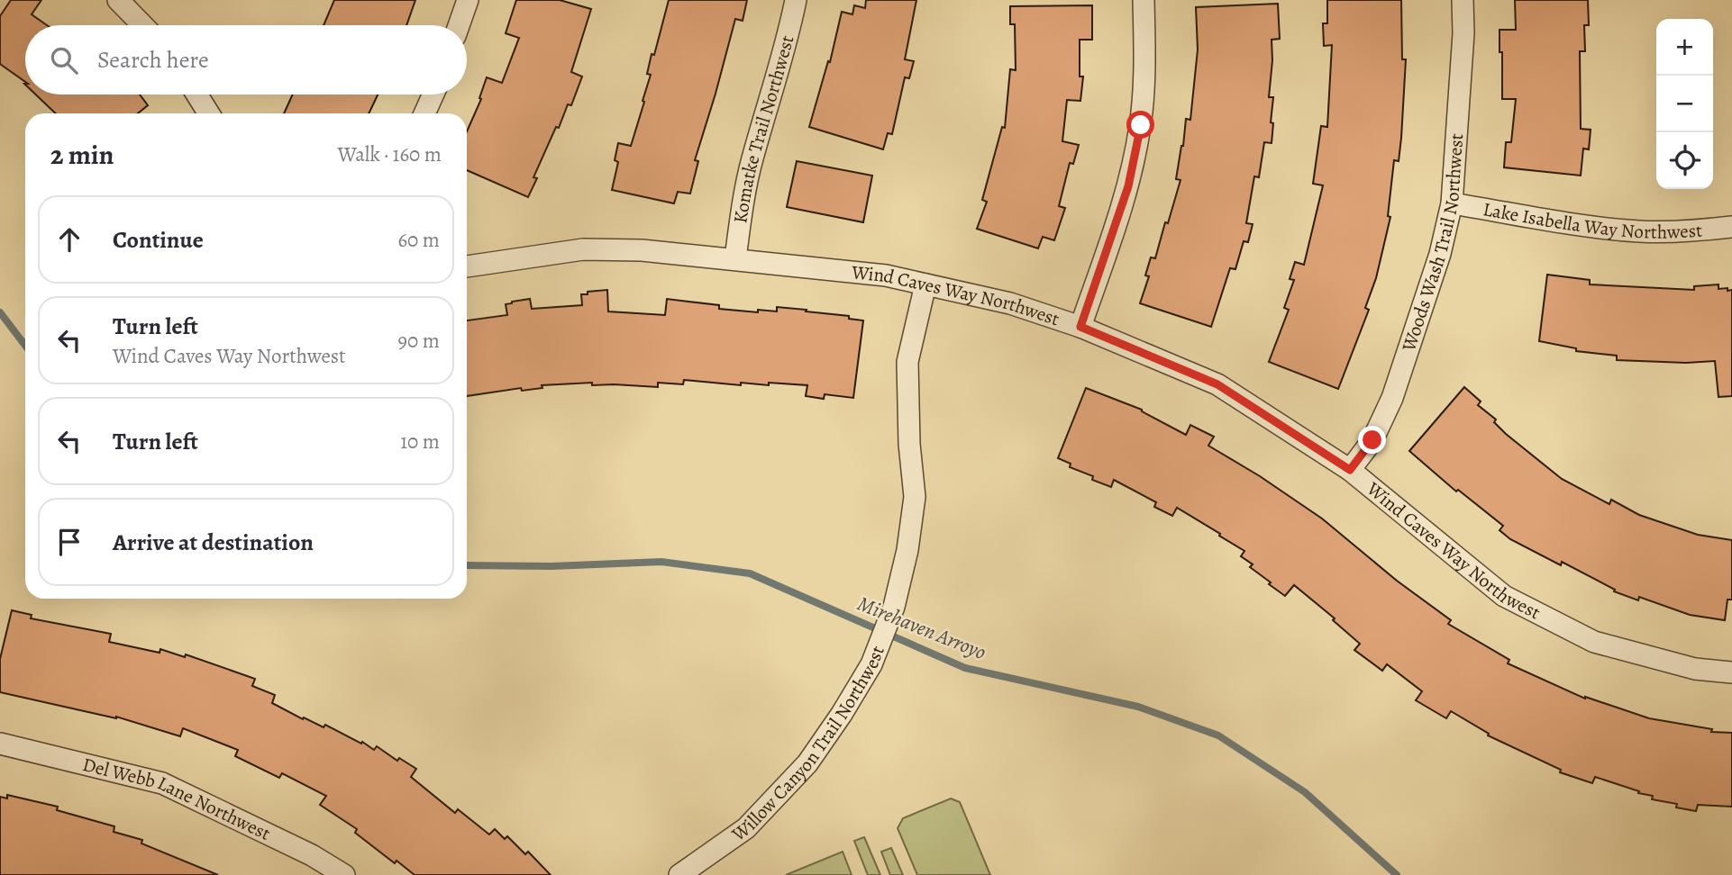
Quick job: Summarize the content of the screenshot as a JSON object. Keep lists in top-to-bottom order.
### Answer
{
  "streets": {
    "street": [
      "Komatke Trail Northwest",
      "Lake Isabella Way Northwest",
      "Woods Wash Trail Northwest",
      "Wind Caves Way Northwest",
      "Willow Canyon Trail Northwest",
      "Del Webb Lane Northwest"
    ]
  },
  "crossings": [
    ["Komatke Trail Northwest", "Wind Caves Way Northwest"],
    ["Lake Isabella Way Northwest", "Woods Wash Trail Northwest"],
    ["Woods Wash Trail Northwest", "Wind Caves Way Northwest"],
    ["Wind Caves Way Northwest", "Willow Canyon Trail Northwest"]
  ],
  "water": ["Mirehaven Arroyo"],
  "page": {
    "map_buttons": ["+", "−"],
    "search": "Search here",
    "heading": ["2 min", "Walk · 160 m"],
    "list": [
      ["Continue", "60 m"],
      ["Turn left", "Wind Caves Way Northwest", "90 m"],
      ["Turn left", "10 m"],
      "Arrive at destination"
    ]
  }
}
